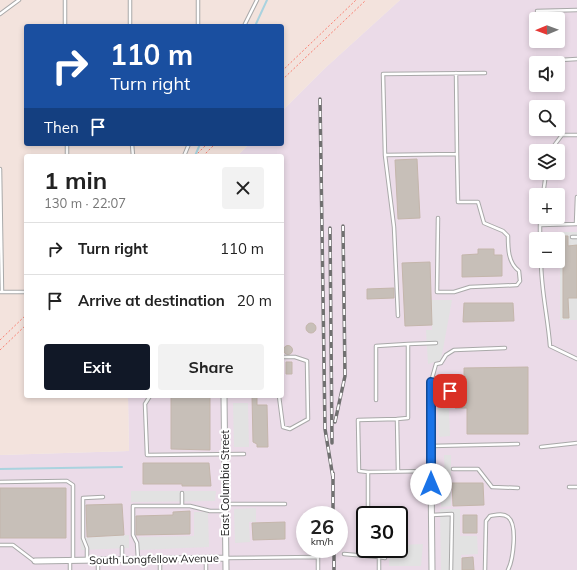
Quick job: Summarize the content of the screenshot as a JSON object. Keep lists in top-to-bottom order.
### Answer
{
  "streets": {
    "street": ["East Columbia Street", "South Longfellow Avenue"]
  },
  "crossings": [
    ["East Columbia Street", "South Longfellow Avenue"]
  ],
  "north": "left",
  "page": {
    "map_buttons": ["+", "−"],
    "turn": ["110 m", "Turn right"],
    "then": "Then",
    "heading": ["1 min", "130 m · 22:07"],
    "list": [
      {
        "name": "Turn right",
        "value": "110 m"
      },
      {
        "name": "Arrive at destination",
        "value": "20 m"
      }
    ],
    "buttons": ["Exit", "Share"],
    "speed": "26 km/h",
    "limit": "30"
  }
}
